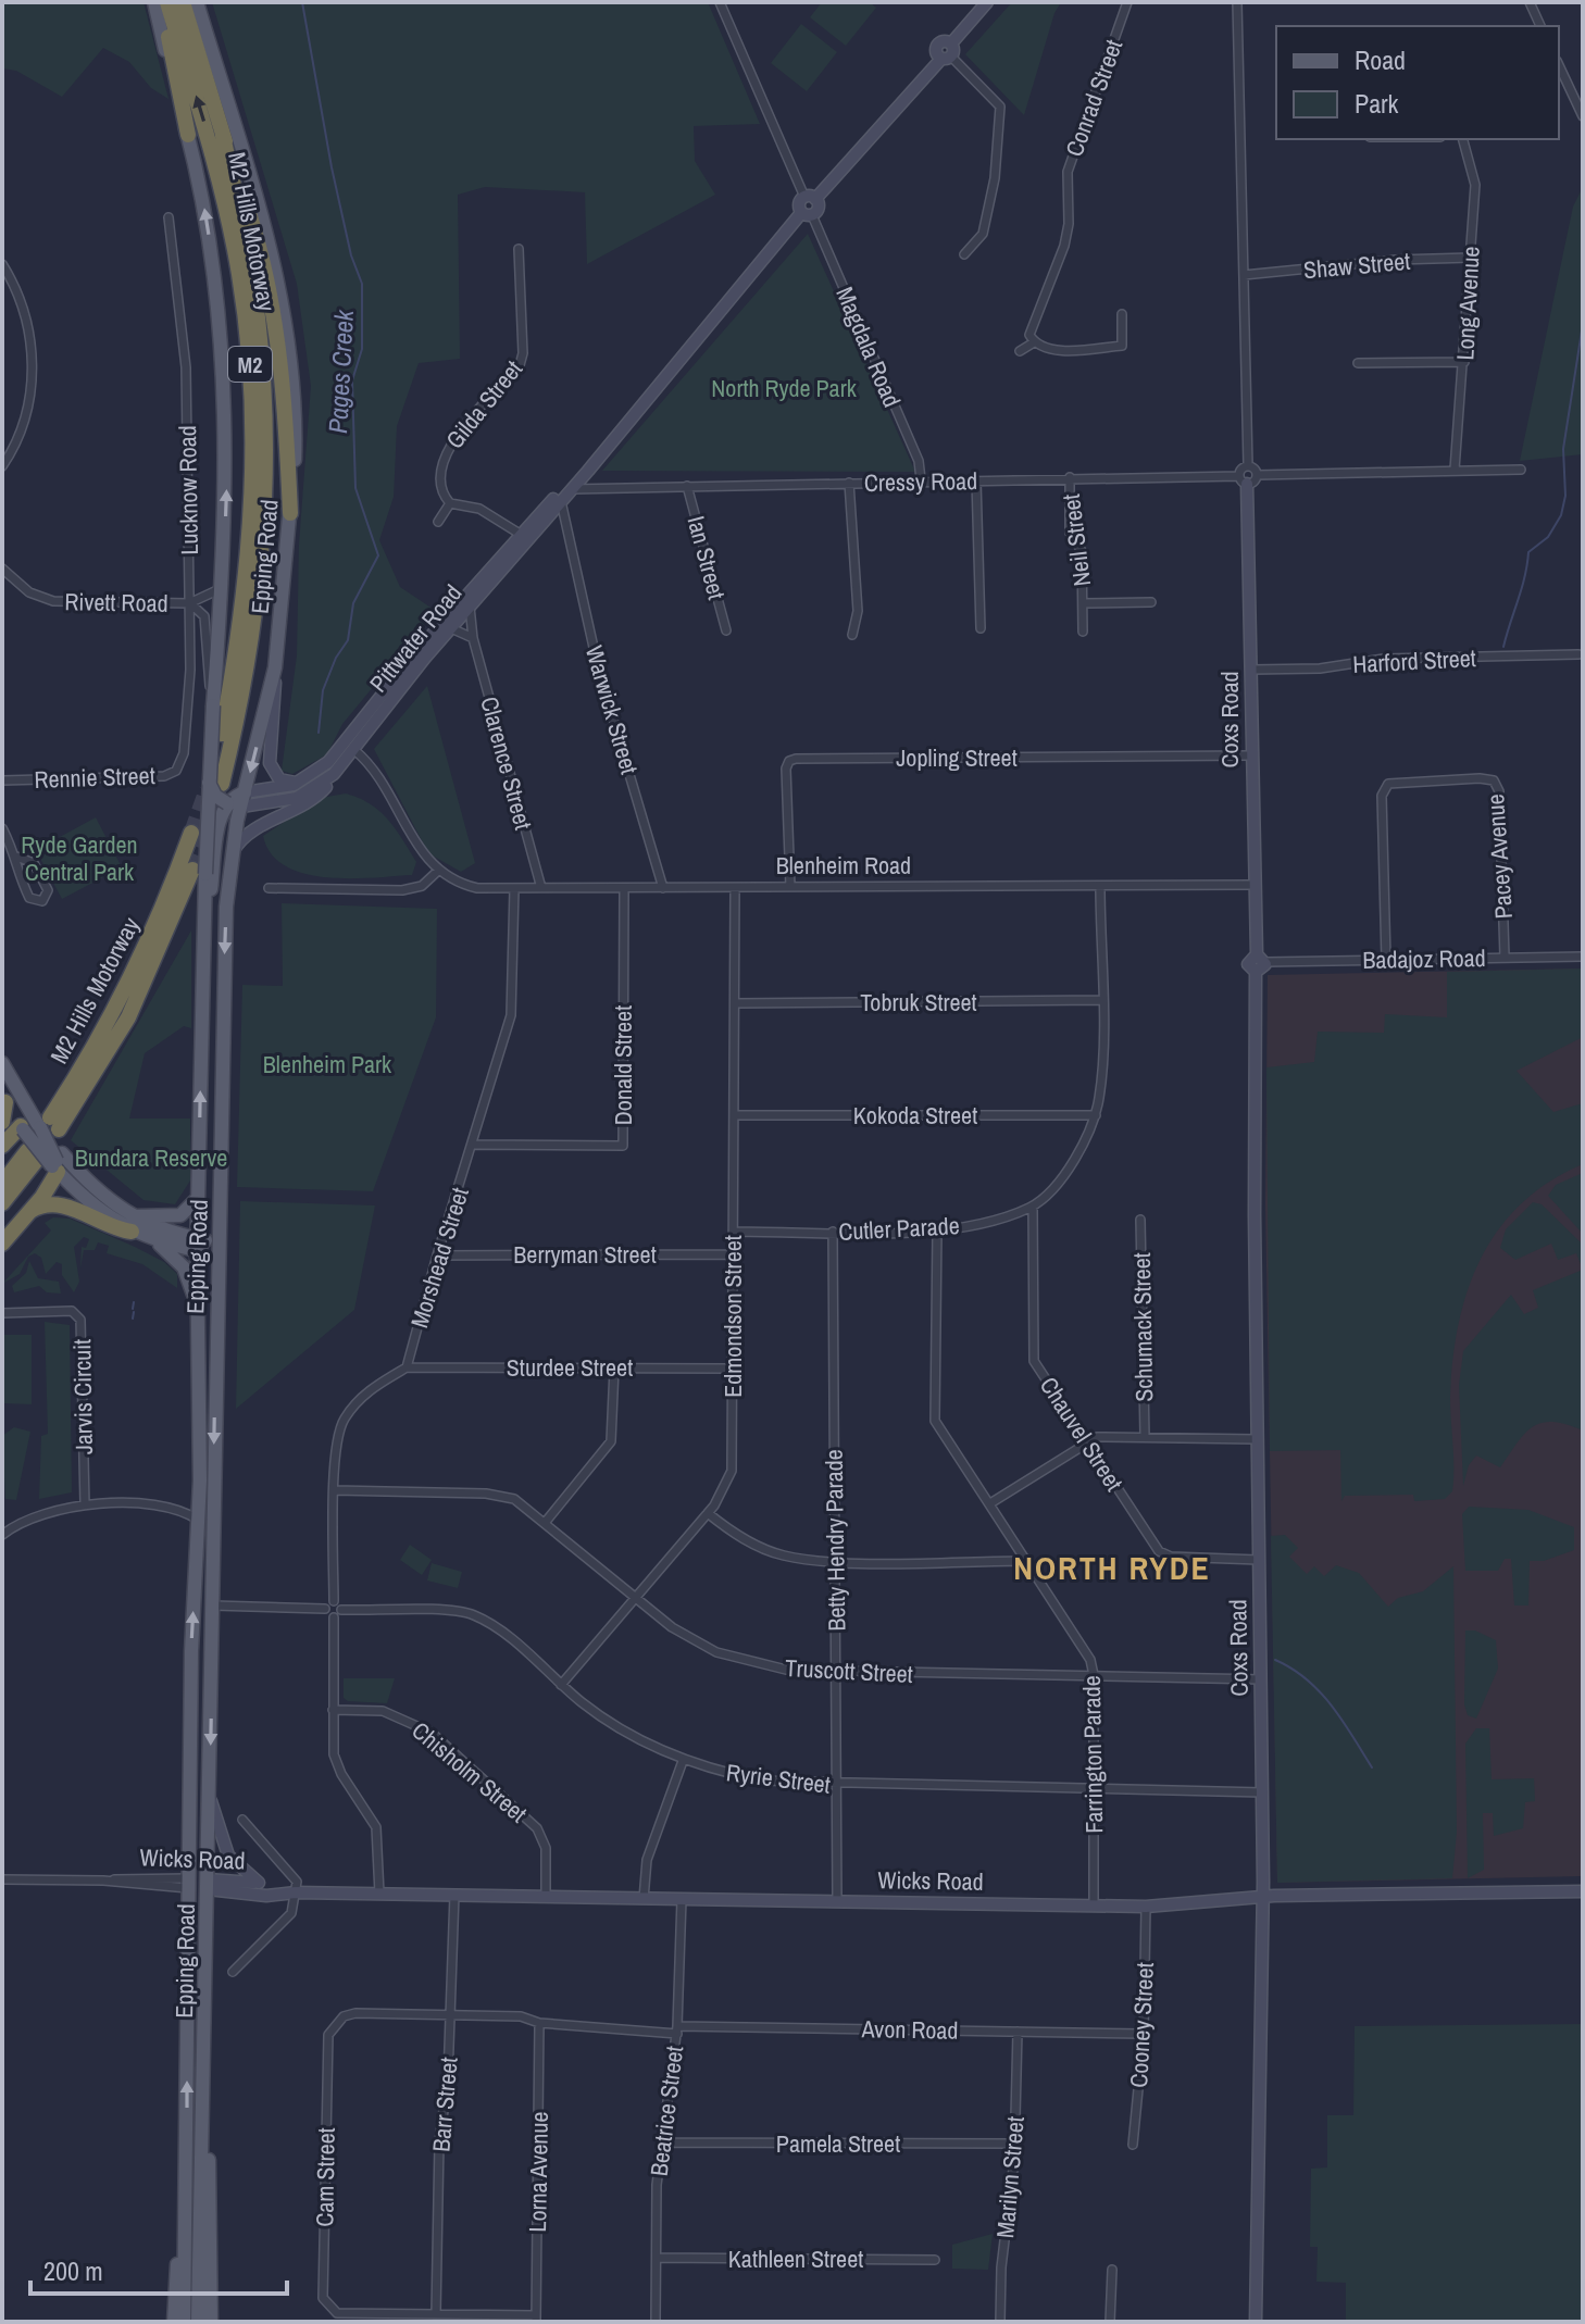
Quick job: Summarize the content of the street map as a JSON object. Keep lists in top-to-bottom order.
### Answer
{
  "streets": {
    "highway": ["M2 Hills Motorway", "M2"],
    "main road": [
      "Epping Road",
      "Pittwater Road",
      "Coxs Road",
      "Wicks Road"
    ],
    "street": [
      "Conrad Street",
      "Shaw Street",
      "Long Avenue",
      "Magdala Road",
      "Gilda Street",
      "Cressy Road",
      "Lucknow Road",
      "Neil Street",
      "Ian Street",
      "Rivett Road",
      "Harford Street",
      "Warwick Street",
      "Jopling Street",
      "Clarence Street",
      "Rennie Street",
      "Pacey Avenue",
      "Blenheim Road",
      "Badajoz Road",
      "Tobruk Street",
      "Donald Street",
      "Kokoda Street",
      "Cutler Parade",
      "Berryman Street",
      "Morshead Street",
      "Edmondson Street",
      "Schumack Street",
      "Sturdee Street",
      "Jarvis Circuit",
      "Chauvel Street",
      "Betty Hendry Parade",
      "Truscott Street",
      "Farrington Parade",
      "Chisholm Street",
      "Ryrie Street",
      "Cooney Street",
      "Avon Road",
      "Barr Street",
      "Beatrice Street",
      "Pamela Street",
      "Lorna Avenue",
      "Cam Street",
      "Marilyn Street",
      "Kathleen Street"
    ]
  },
  "crossings": [
    ["M2 Hills Motorway", "M2"],
    ["M2 Hills Motorway", "Epping Road"],
    ["Shaw Street", "Long Avenue"],
    ["Magdala Road", "Cressy Road"],
    ["Magdala Road", "Pittwater Road"],
    ["M2", "Epping Road"],
    ["Cressy Road", "Neil Street"],
    ["Cressy Road", "Ian Street"],
    ["Cressy Road", "Pittwater Road"],
    ["Cressy Road", "Coxs Road"],
    ["Lucknow Road", "Rivett Road"],
    ["Lucknow Road", "Rennie Street"],
    ["Epping Road", "Rivett Road"],
    ["Epping Road", "Pittwater Road"],
    ["Epping Road", "Wicks Road"],
    ["Pittwater Road", "Warwick Street"],
    ["Pittwater Road", "Clarence Street"],
    ["Harford Street", "Coxs Road"],
    ["Warwick Street", "Blenheim Road"],
    ["Coxs Road", "Jopling Street"],
    ["Coxs Road", "Blenheim Road"],
    ["Coxs Road", "Badajoz Road"],
    ["Coxs Road", "Chauvel Street"],
    ["Coxs Road", "Truscott Street"],
    ["Coxs Road", "Ryrie Street"],
    ["Coxs Road", "Wicks Road"],
    ["Jopling Street", "Blenheim Road"],
    ["Clarence Street", "Blenheim Road"],
    ["Pacey Avenue", "Badajoz Road"],
    ["Blenheim Road", "Donald Street"],
    ["Blenheim Road", "Cutler Parade"],
    ["Blenheim Road", "Morshead Street"],
    ["Blenheim Road", "Edmondson Street"],
    ["Tobruk Street", "Cutler Parade"],
    ["Tobruk Street", "Edmondson Street"],
    ["Donald Street", "Morshead Street"],
    ["Kokoda Street", "Cutler Parade"],
    ["Kokoda Street", "Edmondson Street"],
    ["Cutler Parade", "Edmondson Street"],
    ["Cutler Parade", "Chauvel Street"],
    ["Cutler Parade", "Betty Hendry Parade"],
    ["Cutler Parade", "Farrington Parade"],
    ["Berryman Street", "Morshead Street"],
    ["Berryman Street", "Edmondson Street"],
    ["Morshead Street", "Sturdee Street"],
    ["Edmondson Street", "Sturdee Street"],
    ["Edmondson Street", "Truscott Street"],
    ["Edmondson Street", "Ryrie Street"],
    ["Betty Hendry Parade", "Truscott Street"],
    ["Betty Hendry Parade", "Ryrie Street"],
    ["Betty Hendry Parade", "Wicks Road"],
    ["Truscott Street", "Farrington Parade"],
    ["Farrington Parade", "Ryrie Street"],
    ["Farrington Parade", "Wicks Road"],
    ["Chisholm Street", "Wicks Road"],
    ["Wicks Road", "Cooney Street"],
    ["Wicks Road", "Barr Street"],
    ["Wicks Road", "Beatrice Street"],
    ["Cooney Street", "Avon Road"],
    ["Avon Road", "Barr Street"],
    ["Avon Road", "Beatrice Street"],
    ["Avon Road", "Lorna Avenue"],
    ["Avon Road", "Cam Street"],
    ["Avon Road", "Marilyn Street"],
    ["Barr Street", "Cam Street"],
    ["Beatrice Street", "Pamela Street"],
    ["Beatrice Street", "Kathleen Street"],
    ["Pamela Street", "Marilyn Street"]
  ],
  "districts": ["NORTH RYDE"],
  "water": ["Pages Creek"],
  "parks": [
    "North Ryde Park",
    "Ryde Garden Central Park",
    "Blenheim Park",
    "Bundara Reserve"
  ],
  "legend": ["Road", "Park"],
  "scale_bar": "200 m"
}
